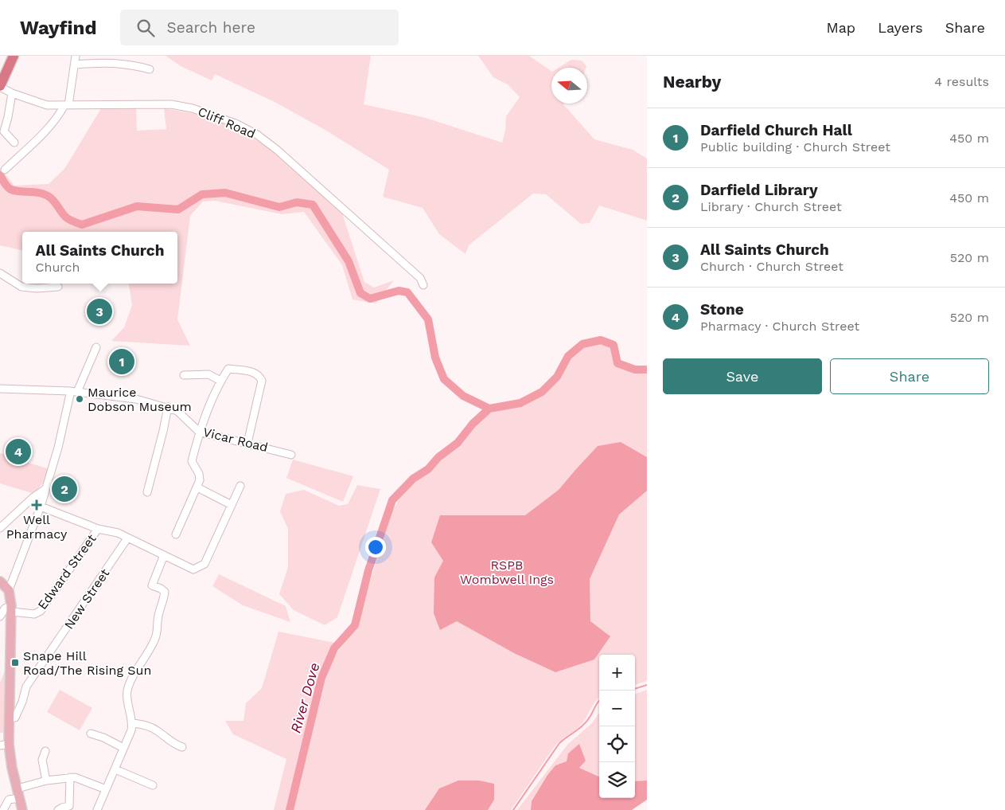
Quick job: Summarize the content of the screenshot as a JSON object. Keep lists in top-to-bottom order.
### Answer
{
  "streets": {
    "street": [
      "Cliff Road",
      "Vicar Road",
      "Edward Street",
      "New Street"
    ]
  },
  "water": ["River Dove"],
  "parks": ["RSPB Wombwell Ings"],
  "places": {
    "other": ["Maurice Dobson Museum"],
    "health": ["Well Pharmacy"],
    "transit": ["Snape Hill Road/The Rising Sun"]
  },
  "north": "left",
  "page": {
    "header": "Wayfind",
    "search": "Search here",
    "nav": ["Map", "Layers", "Share"],
    "heading": ["Nearby", "4 results"],
    "list": [
      {
        "mark": "1",
        "name": "Darfield Church Hall",
        "note": "Public building · Church Street",
        "value": "450 m"
      },
      {
        "mark": "2",
        "name": "Darfield Library",
        "note": "Library · Church Street",
        "value": "450 m"
      },
      {
        "mark": "3",
        "name": "All Saints Church",
        "note": "Church · Church Street",
        "value": "520 m"
      },
      {
        "mark": "4",
        "name": "Stone",
        "note": "Pharmacy · Church Street",
        "value": "520 m"
      }
    ],
    "popup": ["All Saints Church", "Church"],
    "pins": [
      "3",
      "1",
      "4",
      "2"
    ],
    "buttons": ["Save", "Share"],
    "map_buttons": ["+", "−"]
  }
}
